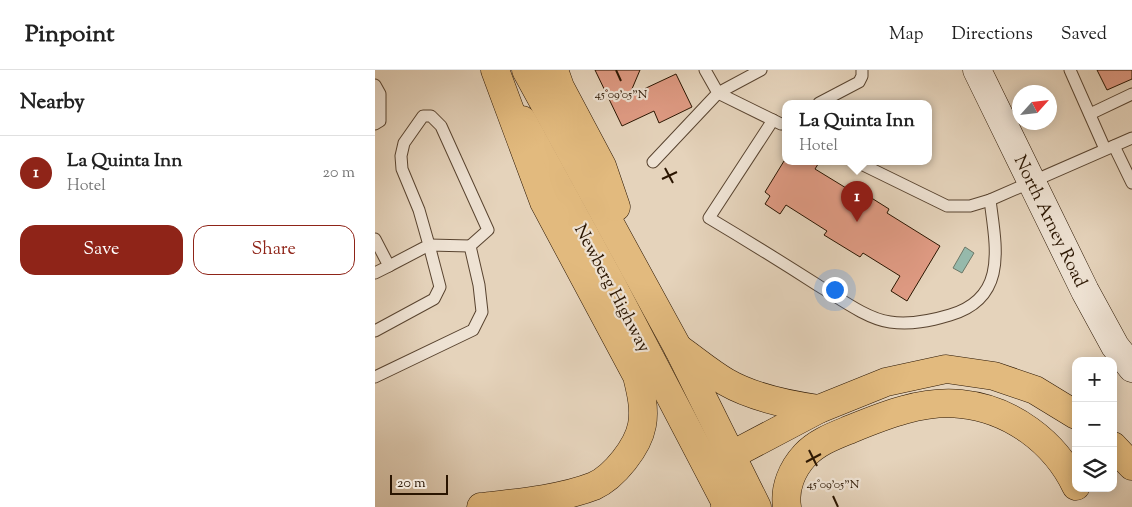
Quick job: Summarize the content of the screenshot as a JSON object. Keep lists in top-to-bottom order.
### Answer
{
  "streets": {
    "main road": ["North Arney Road", "Newberg Highway"]
  },
  "scale_bar": "20 m",
  "north": "top right",
  "page": {
    "header": "Pinpoint",
    "nav": ["Map", "Directions", "Saved"],
    "heading": "Nearby",
    "popup": ["La Quinta Inn", "Hotel"],
    "list": [
      {
        "mark": "1",
        "name": "La Quinta Inn",
        "note": "Hotel",
        "value": "20 m"
      }
    ],
    "pins": "1",
    "buttons": ["Save", "Share"],
    "map_buttons": ["+", "−"],
    "scale": "20 m"
  },
  "coordinates": ["45°09'05\"N"]
}
